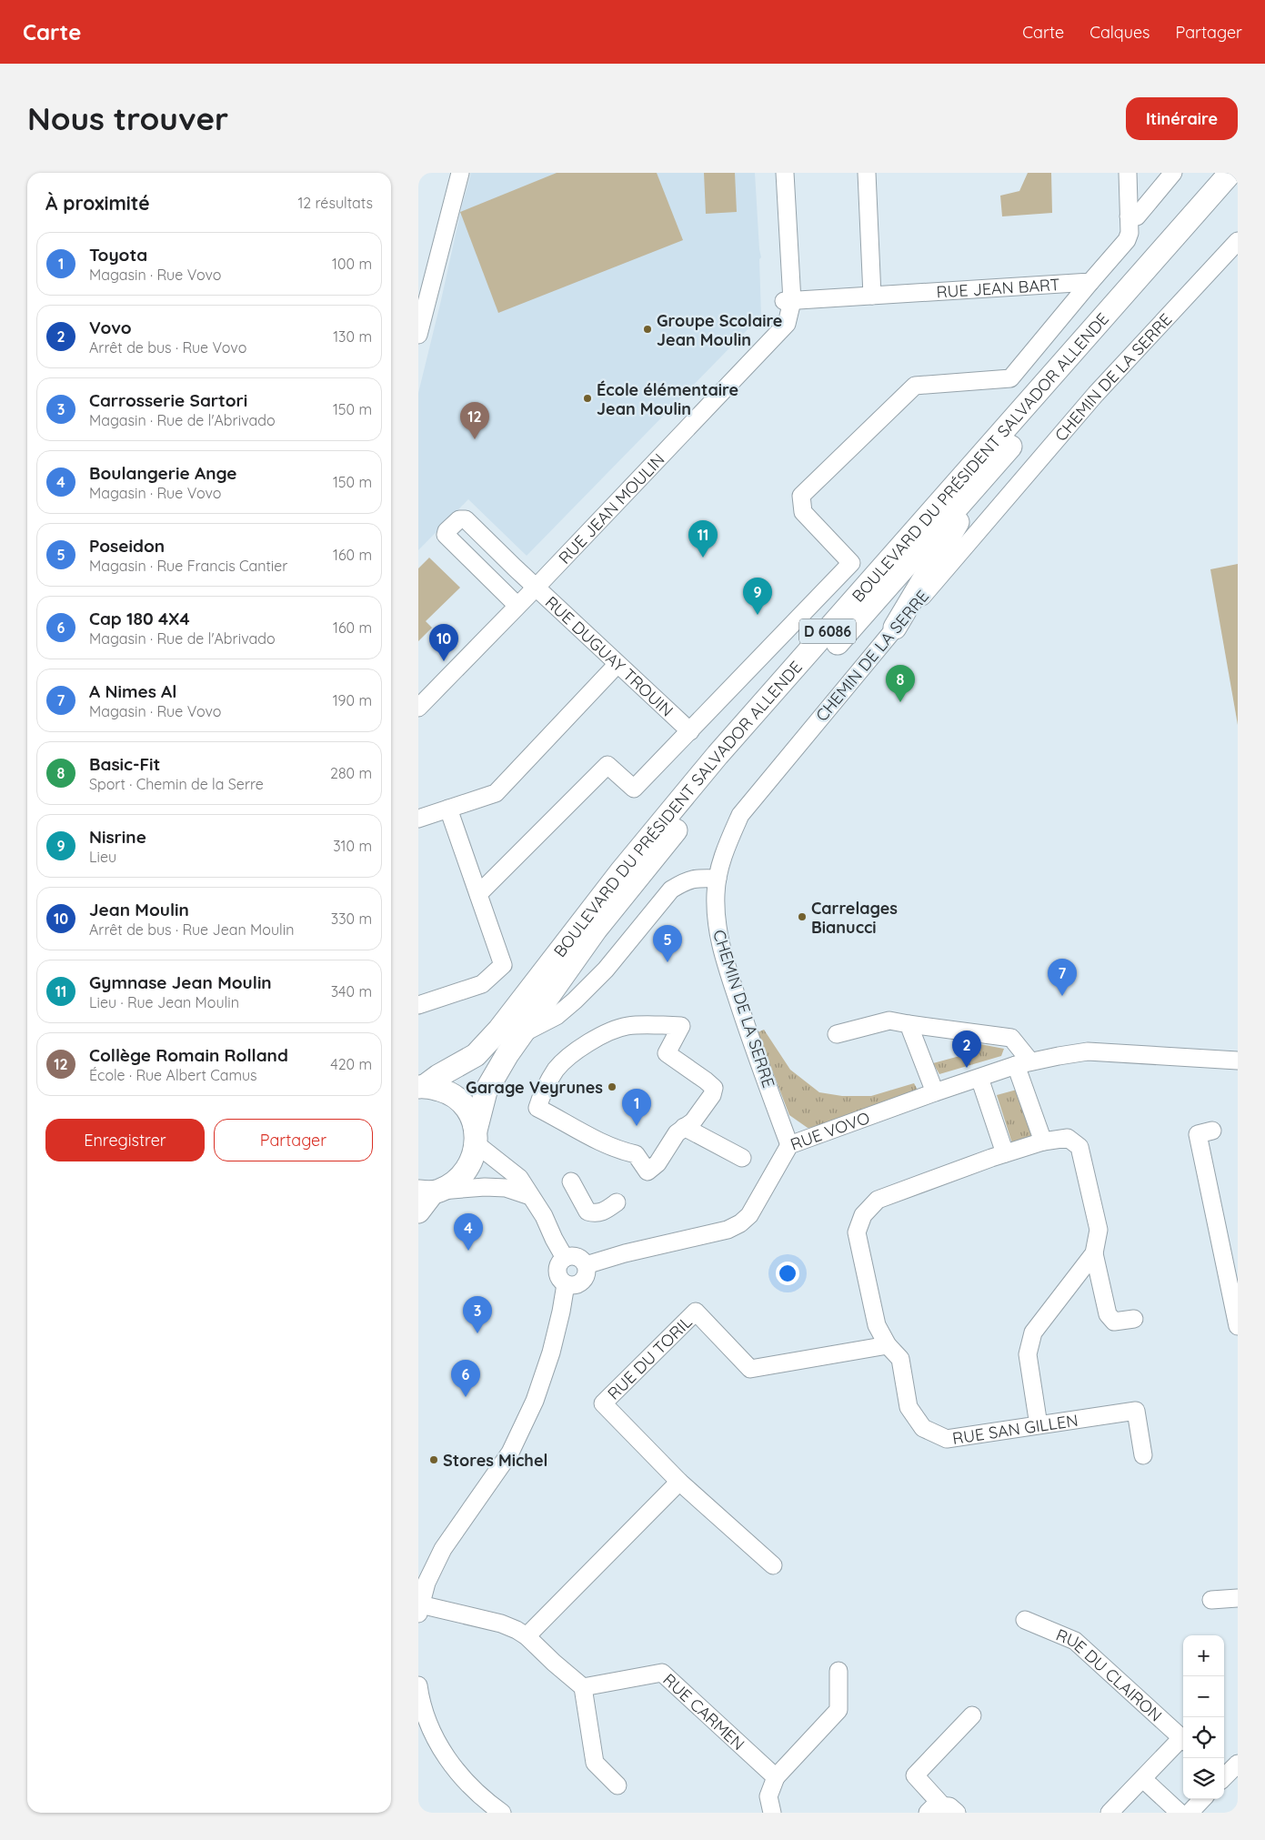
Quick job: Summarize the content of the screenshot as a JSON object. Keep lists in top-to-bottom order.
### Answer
{
  "streets": {
    "main road": ["BOULEVARD DU PRÉSIDENT SALVADOR ALLENDE", "D 6086"],
    "street": [
      "RUE JEAN BART",
      "CHEMIN DE LA SERRE",
      "RUE JEAN MOULIN",
      "RUE DUGUAY TROUIN",
      "RUE VOVO",
      "RUE DU TORIL",
      "RUE SAN GILLEN",
      "RUE DU CLAIRON",
      "RUE CARMEN"
    ]
  },
  "crossings": [
    ["RUE JEAN BART", "RUE JEAN MOULIN"],
    ["CHEMIN DE LA SERRE", "RUE VOVO"],
    ["RUE JEAN MOULIN", "RUE DUGUAY TROUIN"],
    ["RUE DU TORIL", "RUE SAN GILLEN"]
  ],
  "places": [
    "Groupe Scolaire Jean Moulin",
    "École élémentaire Jean Moulin",
    "Carrelages Bianucci",
    "Garage Veyrunes",
    "Stores Michel"
  ],
  "page": {
    "header": "Carte",
    "nav": ["Carte", "Calques", "Partager"],
    "buttons": [
      "Itinéraire",
      ["Enregistrer", "Partager"]
    ],
    "title": "Nous trouver",
    "heading": ["À proximité", "12 résultats"],
    "list": [
      {
        "mark": "1",
        "name": "Toyota",
        "note": "Magasin · Rue Vovo",
        "value": "100 m"
      },
      {
        "mark": "2",
        "name": "Vovo",
        "note": "Arrêt de bus · Rue Vovo",
        "value": "130 m"
      },
      {
        "mark": "3",
        "name": "Carrosserie Sartori",
        "note": "Magasin · Rue de l'Abrivado",
        "value": "150 m"
      },
      {
        "mark": "4",
        "name": "Boulangerie Ange",
        "note": "Magasin · Rue Vovo",
        "value": "150 m"
      },
      {
        "mark": "5",
        "name": "Poseidon",
        "note": "Magasin · Rue Francis Cantier",
        "value": "160 m"
      },
      {
        "mark": "6",
        "name": "Cap 180 4X4",
        "note": "Magasin · Rue de l'Abrivado",
        "value": "160 m"
      },
      {
        "mark": "7",
        "name": "A Nimes Al",
        "note": "Magasin · Rue Vovo",
        "value": "190 m"
      },
      {
        "mark": "8",
        "name": "Basic-Fit",
        "note": "Sport · Chemin de la Serre",
        "value": "280 m"
      },
      {
        "mark": "9",
        "name": "Nisrine",
        "note": "Lieu",
        "value": "310 m"
      },
      {
        "mark": "10",
        "name": "Jean Moulin",
        "note": "Arrêt de bus · Rue Jean Moulin",
        "value": "330 m"
      },
      {
        "mark": "11",
        "name": "Gymnase Jean Moulin",
        "note": "Lieu · Rue Jean Moulin",
        "value": "340 m"
      },
      {
        "mark": "12",
        "name": "Collège Romain Rolland",
        "note": "École · Rue Albert Camus",
        "value": "420 m"
      }
    ],
    "pins": [
      "12",
      "11",
      "9",
      "10",
      "8",
      "5",
      "7",
      "2",
      "1",
      "4",
      "3",
      "6"
    ],
    "map_buttons": ["+", "−"]
  }
}
